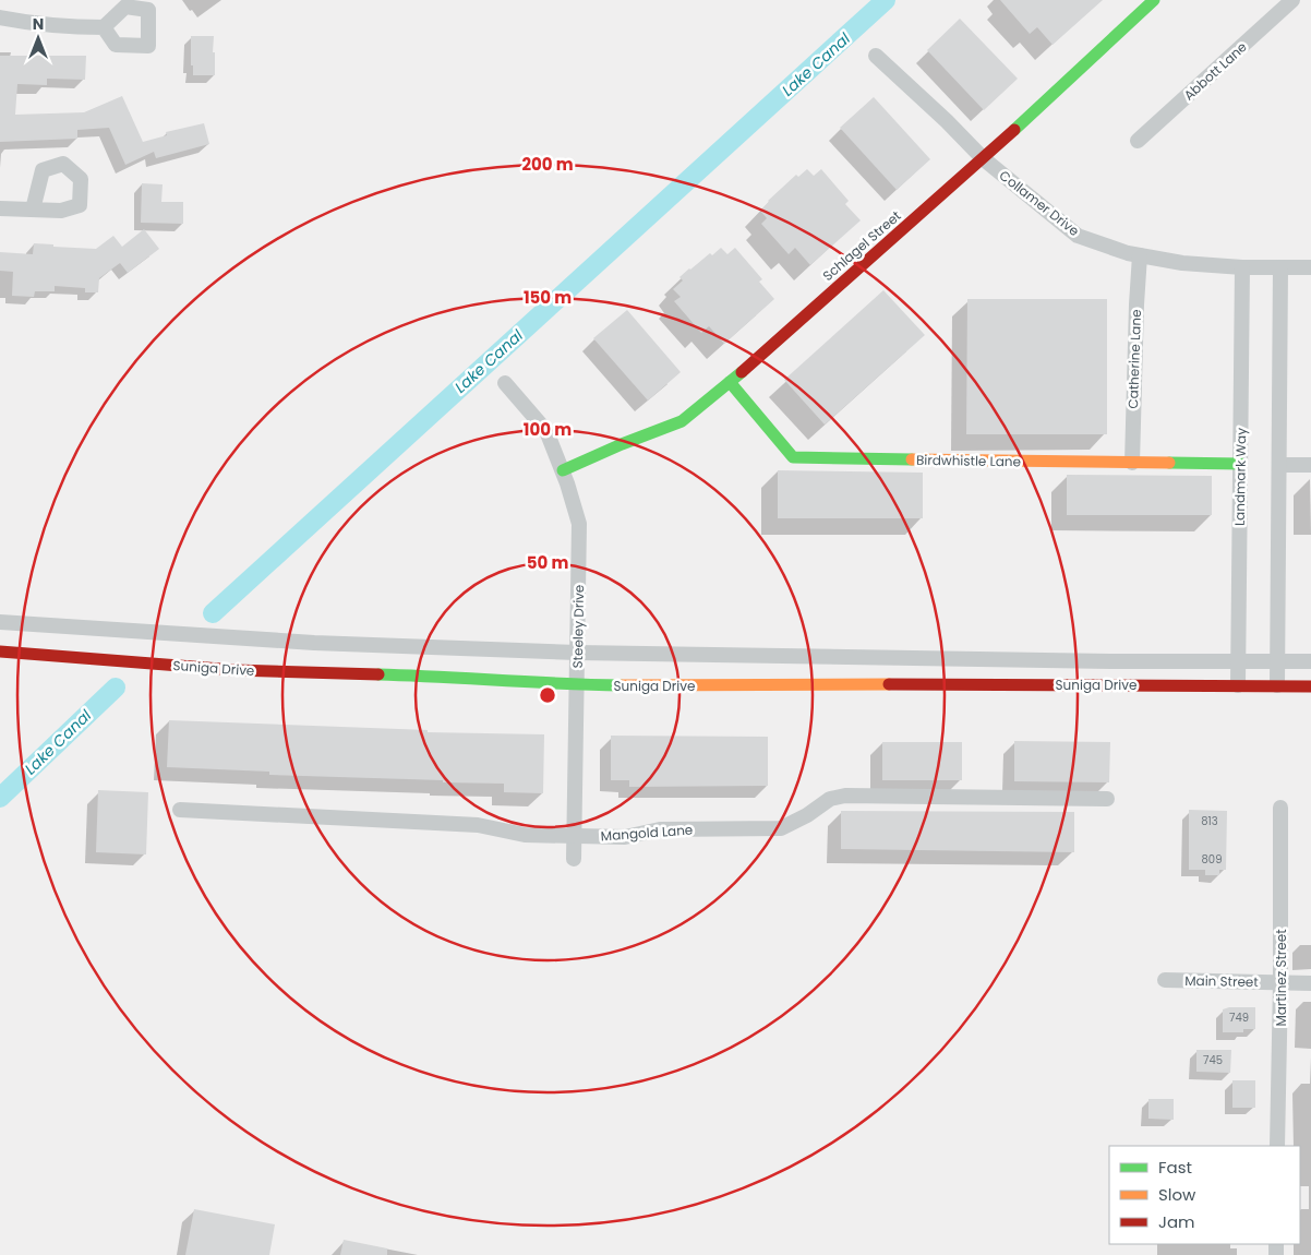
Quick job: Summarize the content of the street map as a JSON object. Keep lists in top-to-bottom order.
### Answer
{
  "streets": {
    "street": [
      "Abbott Lane",
      "Collamer Drive",
      "Schlagel Street",
      "Catherine Lane",
      "Birdwhistle Lane",
      "Landmark Way",
      "Steeley Drive",
      "Suniga Drive",
      "Mangold Lane",
      "Martinez Street",
      "Main Street"
    ]
  },
  "crossings": [
    ["Collamer Drive", "Schlagel Street"],
    ["Collamer Drive", "Catherine Lane"],
    ["Collamer Drive", "Landmark Way"],
    ["Schlagel Street", "Birdwhistle Lane"],
    ["Schlagel Street", "Steeley Drive"],
    ["Catherine Lane", "Birdwhistle Lane"],
    ["Birdwhistle Lane", "Landmark Way"],
    ["Landmark Way", "Suniga Drive"],
    ["Steeley Drive", "Suniga Drive"],
    ["Steeley Drive", "Mangold Lane"],
    ["Martinez Street", "Main Street"]
  ],
  "water": ["Lake Canal"],
  "house_numbers": [
    "813",
    "809",
    "749",
    "745"
  ],
  "legend": ["Fast", "Slow", "Jam"],
  "north": "top",
  "rings": [
    "200 m",
    "150 m",
    "100 m",
    "50 m"
  ]
}
